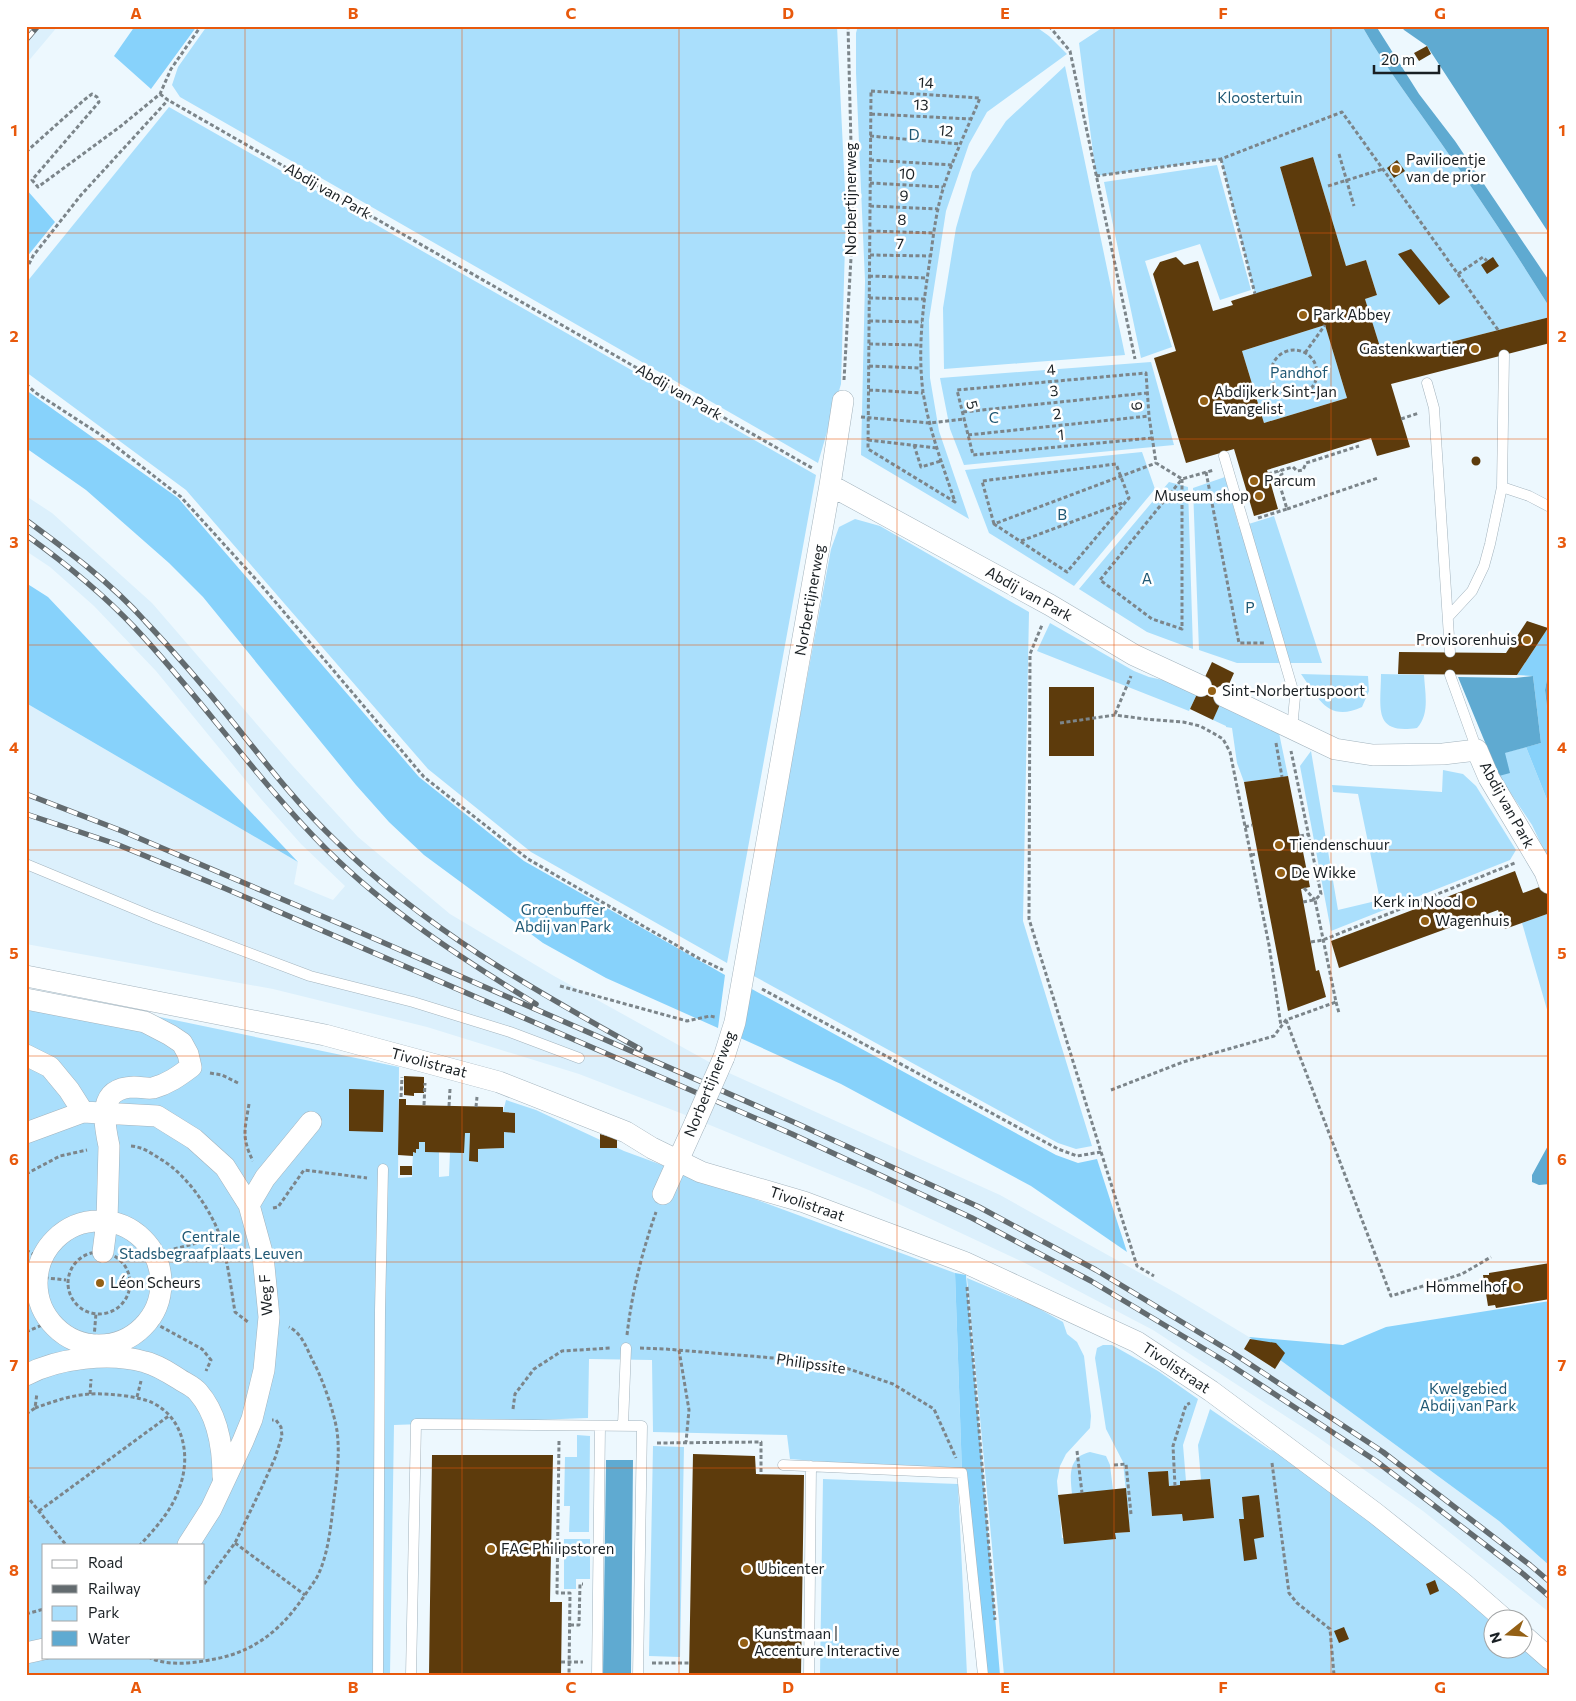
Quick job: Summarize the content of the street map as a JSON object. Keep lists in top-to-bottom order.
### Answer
{
  "streets": {
    "street": [
      "Abdij van Park",
      "Norbertijnerweg",
      "Tivolistraat",
      "Weg F"
    ],
    "path": [
      "14",
      "13",
      "12",
      "10",
      "9",
      "8",
      "7",
      "4",
      "3",
      "5",
      "6",
      "2",
      "1",
      "Philipssite"
    ]
  },
  "crossings": [
    ["14", "13"],
    ["Abdij van Park", "Norbertijnerweg"],
    ["Norbertijnerweg", "Tivolistraat"],
    ["4", "5"],
    ["4", "6"],
    ["3", "5"],
    ["3", "6"],
    ["5", "2"],
    ["5", "1"],
    ["6", "2"],
    ["6", "1"]
  ],
  "parks": [
    "Kloostertuin",
    "D",
    "Pandhof",
    "C",
    "B",
    "A",
    "P",
    "Groenbuffer Abdij van Park",
    "Centrale Stadsbegraafplaats Leuven",
    "Kwelgebied Abdij van Park"
  ],
  "places": [
    "Pavilioentje van de prior",
    "Park Abbey",
    "Gastenkwartier",
    "Abdijkerk Sint-Jan Evangelist",
    "Parcum",
    "Museum shop",
    "Provisorenhuis",
    "Sint-Norbertuspoort",
    "Tiendenschuur",
    "De Wikke",
    "Kerk in Nood",
    "Wagenhuis",
    "Léon Scheurs",
    "Hommelhof",
    "FAC Philipstoren",
    "Ubicenter",
    "Kunstmaan | Accenture Interactive"
  ],
  "legend": [
    "Road",
    "Railway",
    "Park",
    "Water"
  ],
  "scale_bar": "20 m",
  "north": "left",
  "grid": {
    "columns": [
      "A",
      "B",
      "C",
      "D",
      "E",
      "F",
      "G"
    ],
    "rows": [
      "1",
      "2",
      "3",
      "4",
      "5",
      "6",
      "7",
      "8"
    ]
  }
}
